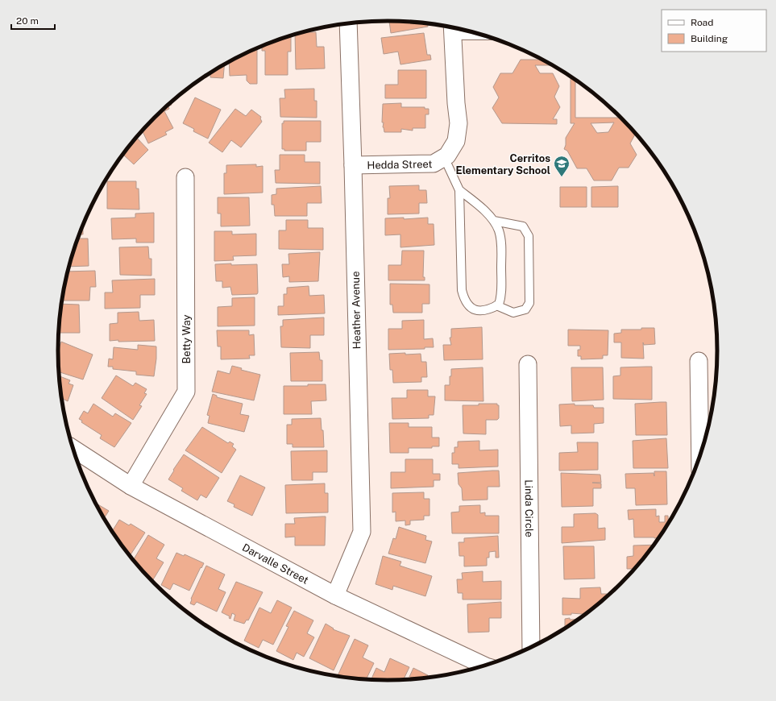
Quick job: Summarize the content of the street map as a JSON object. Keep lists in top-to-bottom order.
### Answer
{
  "streets": {
    "street": [
      "Hedda Street",
      "Heather Avenue",
      "Betty Way",
      "Linda Circle",
      "Darvalle Street"
    ]
  },
  "crossings": [
    ["Hedda Street", "Heather Avenue"],
    ["Heather Avenue", "Darvalle Street"],
    ["Betty Way", "Darvalle Street"]
  ],
  "places": {
    "school or university": ["Cerritos Elementary School"]
  },
  "legend": ["Road", "Building"],
  "scale_bar": "20 m"
}
